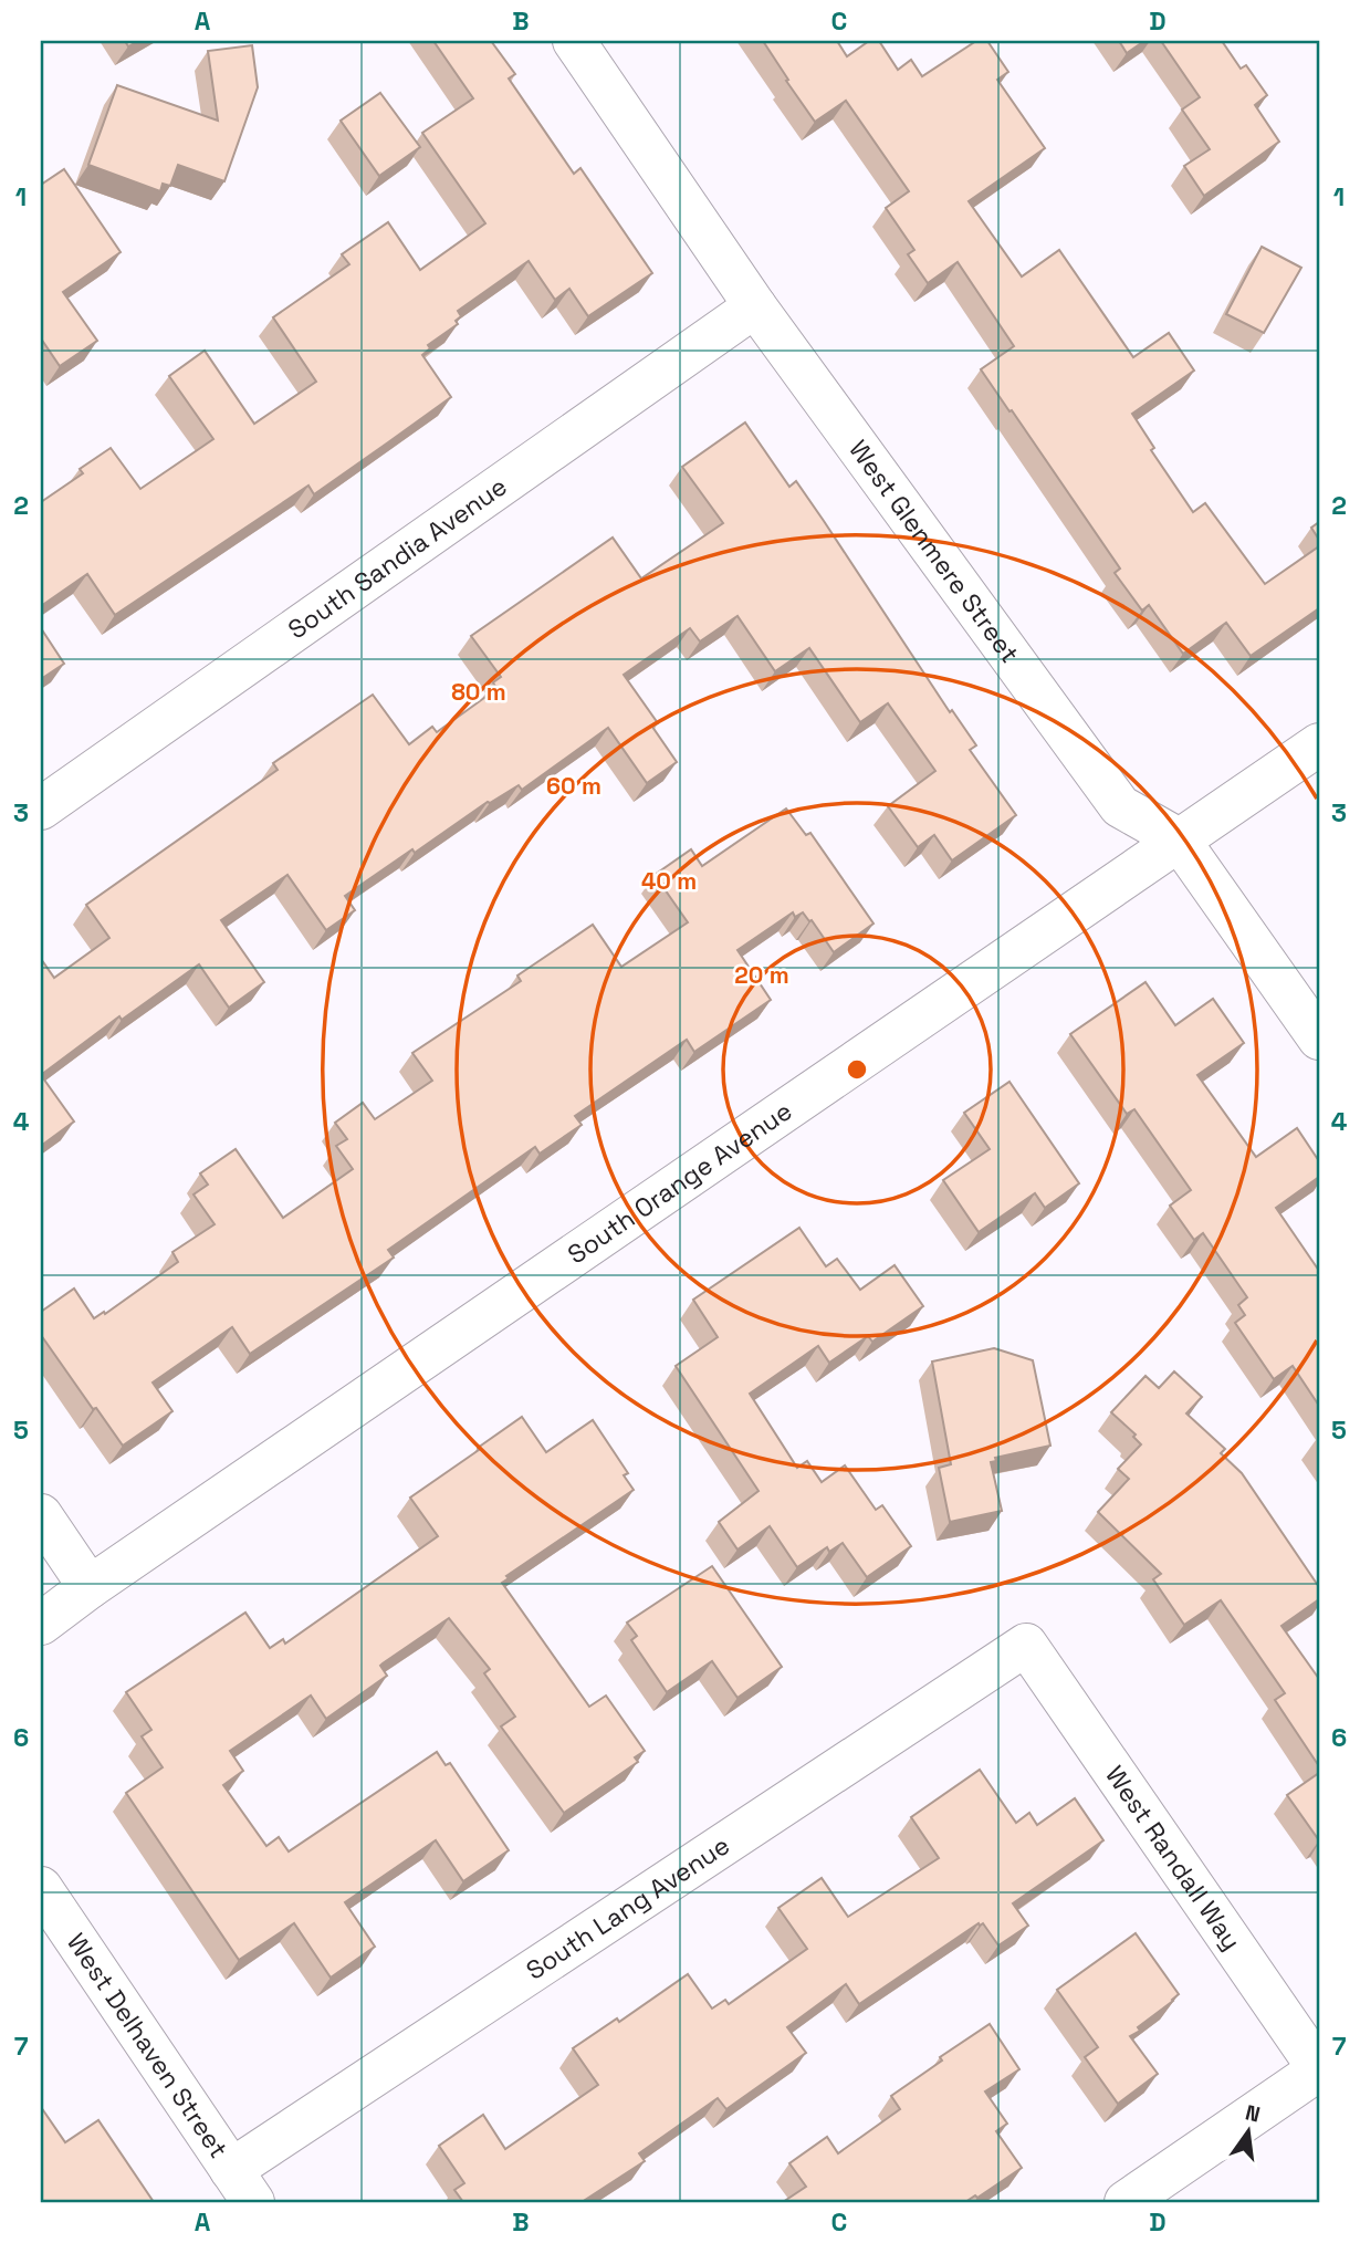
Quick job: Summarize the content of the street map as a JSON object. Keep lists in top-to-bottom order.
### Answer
{
  "streets": {
    "street": [
      "West Glenmere Street",
      "South Sandia Avenue",
      "South Orange Avenue",
      "West Randall Way",
      "South Lang Avenue",
      "West Delhaven Street"
    ]
  },
  "crossings": [
    ["West Glenmere Street", "South Sandia Avenue"],
    ["West Glenmere Street", "South Orange Avenue"],
    ["West Randall Way", "South Lang Avenue"],
    ["South Lang Avenue", "West Delhaven Street"]
  ],
  "north": "top",
  "grid": {
    "columns": [
      "A",
      "B",
      "C",
      "D"
    ],
    "rows": [
      "1",
      "2",
      "3",
      "4",
      "5",
      "6",
      "7"
    ]
  },
  "rings": [
    "80 m",
    "60 m",
    "40 m",
    "20 m"
  ]
}
